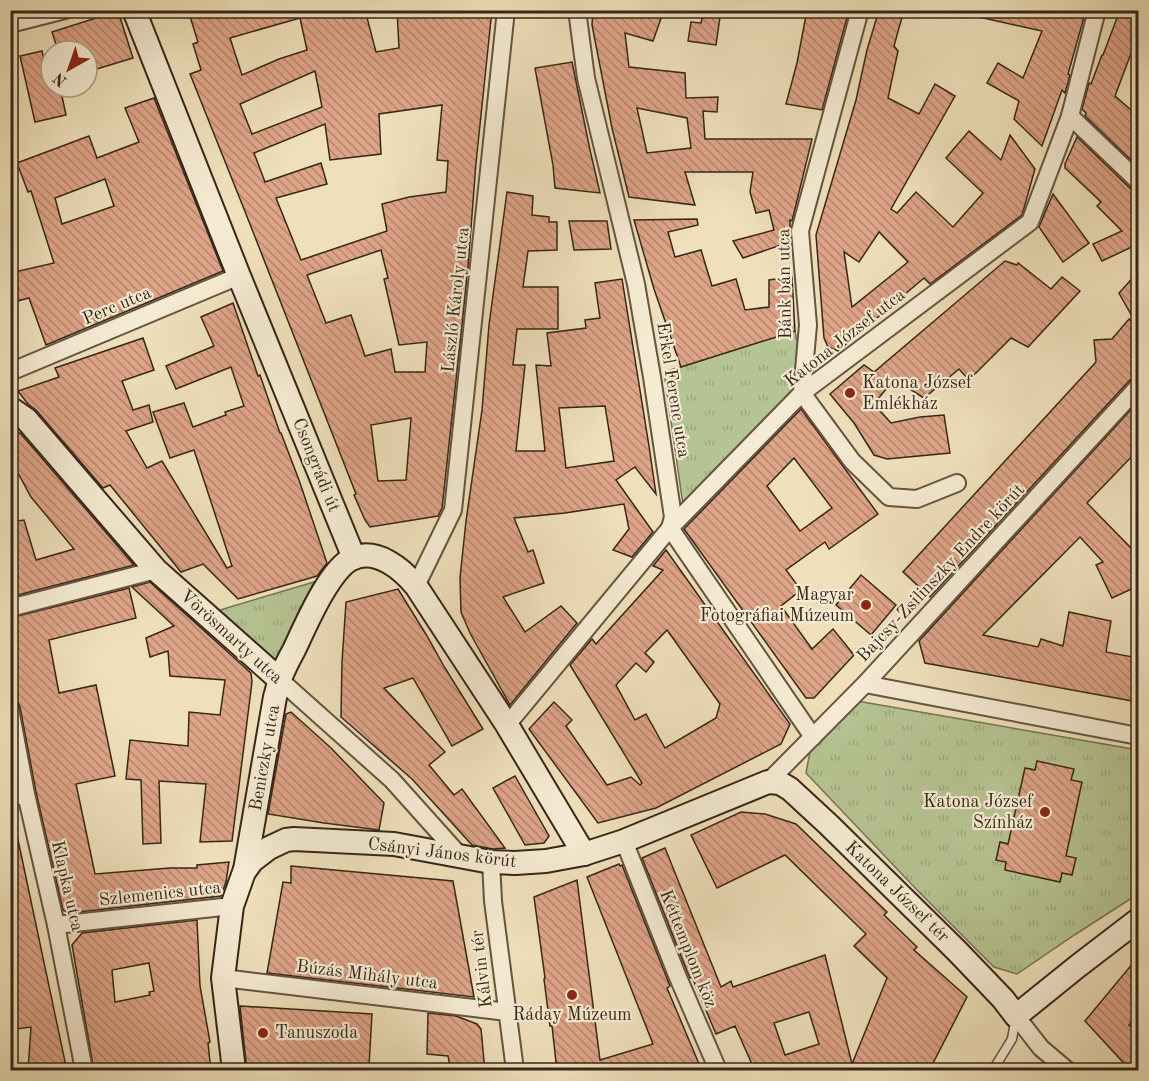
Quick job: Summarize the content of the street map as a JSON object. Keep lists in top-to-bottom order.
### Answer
{
  "streets": {
    "street": [
      "Bánk bán utca",
      "László Károly utca",
      "Perc utca",
      "Katona József utca",
      "Erkel Ferenc utca",
      "Csongrádi út",
      "Bajcsy-Zsilinszky Endre körút",
      "Vörösmarty utca",
      "Beniczky utca",
      "Csányi János körút",
      "Klapka utca",
      "Katona József tér",
      "Szlemenics utca",
      "Kéttemplom köz",
      "Kálvin tér",
      "Búzás Mihály utca"
    ]
  },
  "crossings": [
    ["Bánk bán utca", "Katona József utca"],
    ["Perc utca", "Csongrádi út"],
    ["Katona József utca", "Erkel Ferenc utca"],
    ["Csongrádi út", "Beniczky utca"],
    ["Bajcsy-Zsilinszky Endre körút", "Csányi János körút"],
    ["Bajcsy-Zsilinszky Endre körút", "Katona József tér"],
    ["Vörösmarty utca", "Beniczky utca"],
    ["Vörösmarty utca", "Csányi János körút"],
    ["Beniczky utca", "Csányi János körút"],
    ["Csányi János körút", "Katona József tér"],
    ["Csányi János körút", "Szlemenics utca"],
    ["Csányi János körút", "Kéttemplom köz"],
    ["Csányi János körút", "Kálvin tér"],
    ["Csányi János körút", "Búzás Mihály utca"],
    ["Klapka utca", "Szlemenics utca"],
    ["Kálvin tér", "Búzás Mihály utca"]
  ],
  "places": [
    "Katona József Emlékház",
    "Magyar Fotográfiai Múzeum",
    "Katona József Színház",
    "Ráday Múzeum",
    "Tanuszoda"
  ],
  "north": "bottom left"
}
